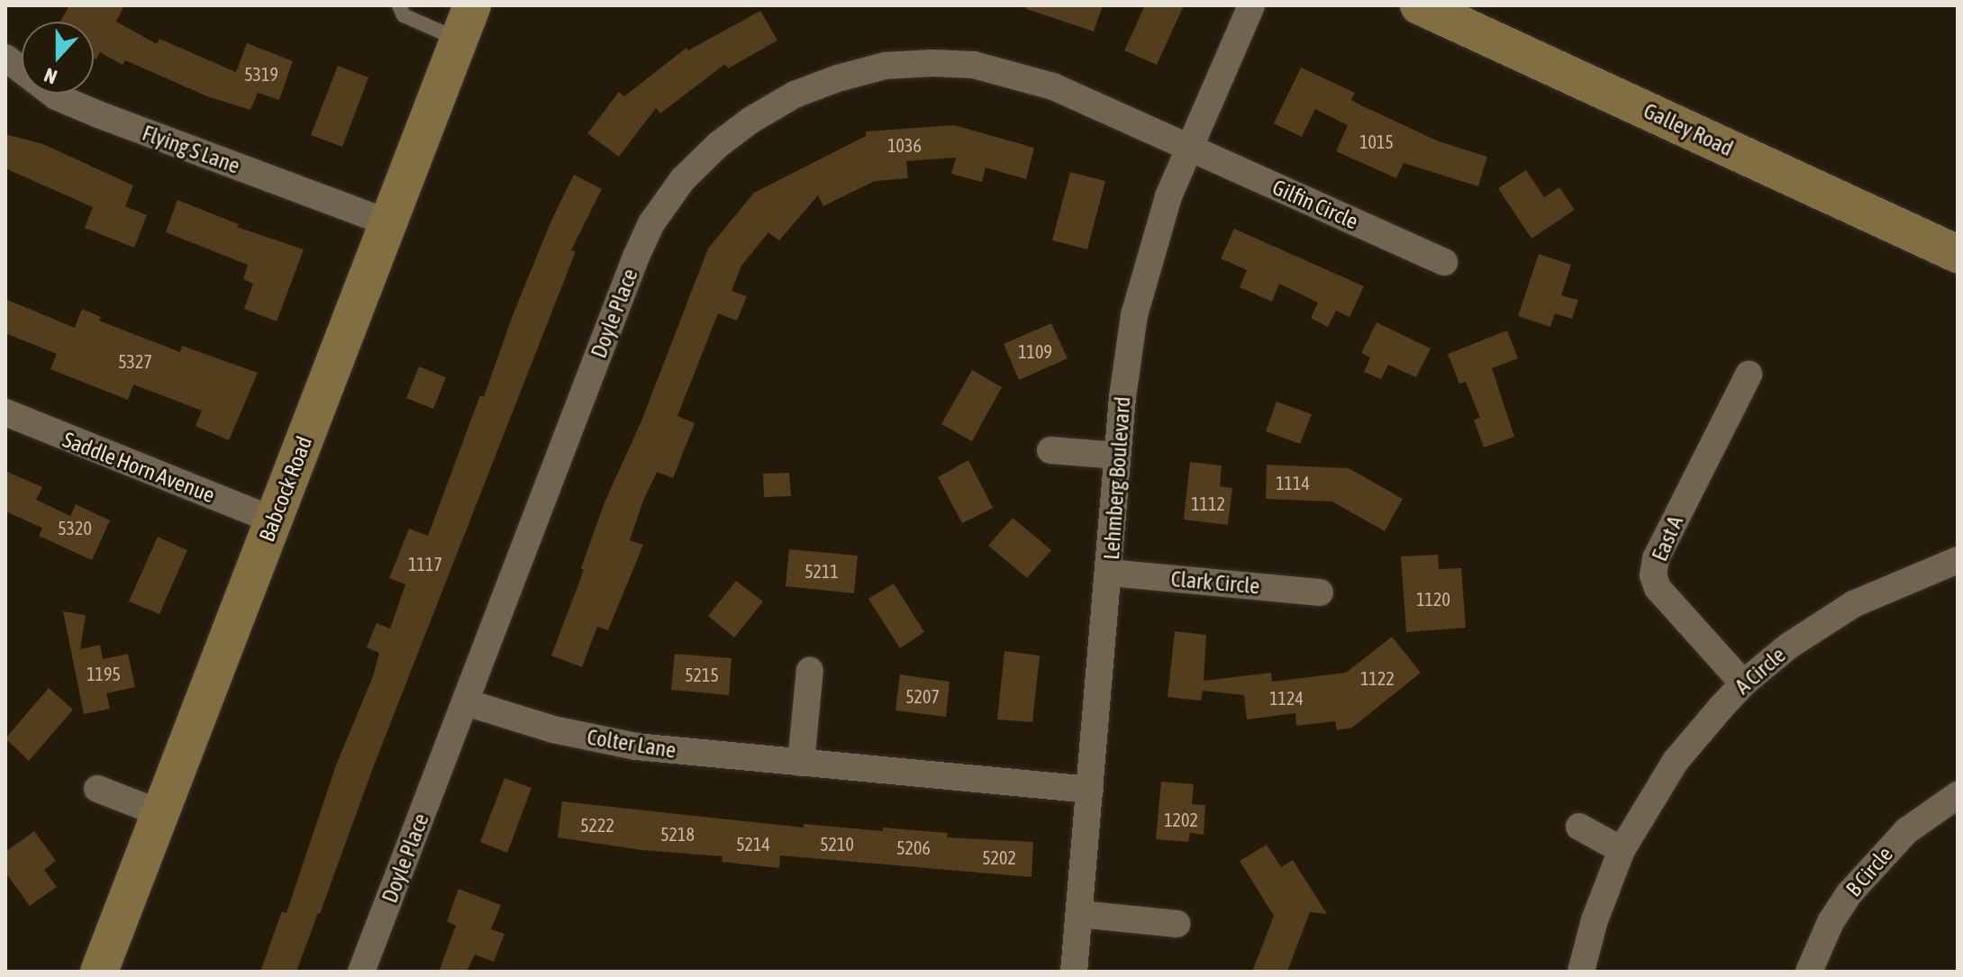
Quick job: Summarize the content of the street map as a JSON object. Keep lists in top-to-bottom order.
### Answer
{
  "streets": {
    "street": [
      "Galley Road",
      "Flying S Lane",
      "Gilfin Circle",
      "Doyle Place",
      "Saddle Horn Avenue",
      "Lehmberg Boulevard",
      "Babcock Road",
      "East A",
      "Clark Circle",
      "A Circle",
      "Colter Lane",
      "B Circle"
    ]
  },
  "crossings": [
    ["Flying S Lane", "Babcock Road"],
    ["Gilfin Circle", "Doyle Place"],
    ["Gilfin Circle", "Lehmberg Boulevard"],
    ["Doyle Place", "Lehmberg Boulevard"],
    ["Doyle Place", "Colter Lane"],
    ["Saddle Horn Avenue", "Babcock Road"],
    ["Lehmberg Boulevard", "Clark Circle"],
    ["Lehmberg Boulevard", "Colter Lane"],
    ["East A", "A Circle"]
  ],
  "house_numbers": [
    "5319",
    "1015",
    "1036",
    "1109",
    "5327",
    "1114",
    "1112",
    "5320",
    "1117",
    "5211",
    "1120",
    "1195",
    "5215",
    "1122",
    "5207",
    "1124",
    "1202",
    "5222",
    "5218",
    "5214",
    "5210",
    "5206",
    "5202"
  ],
  "north": "bottom"
}
